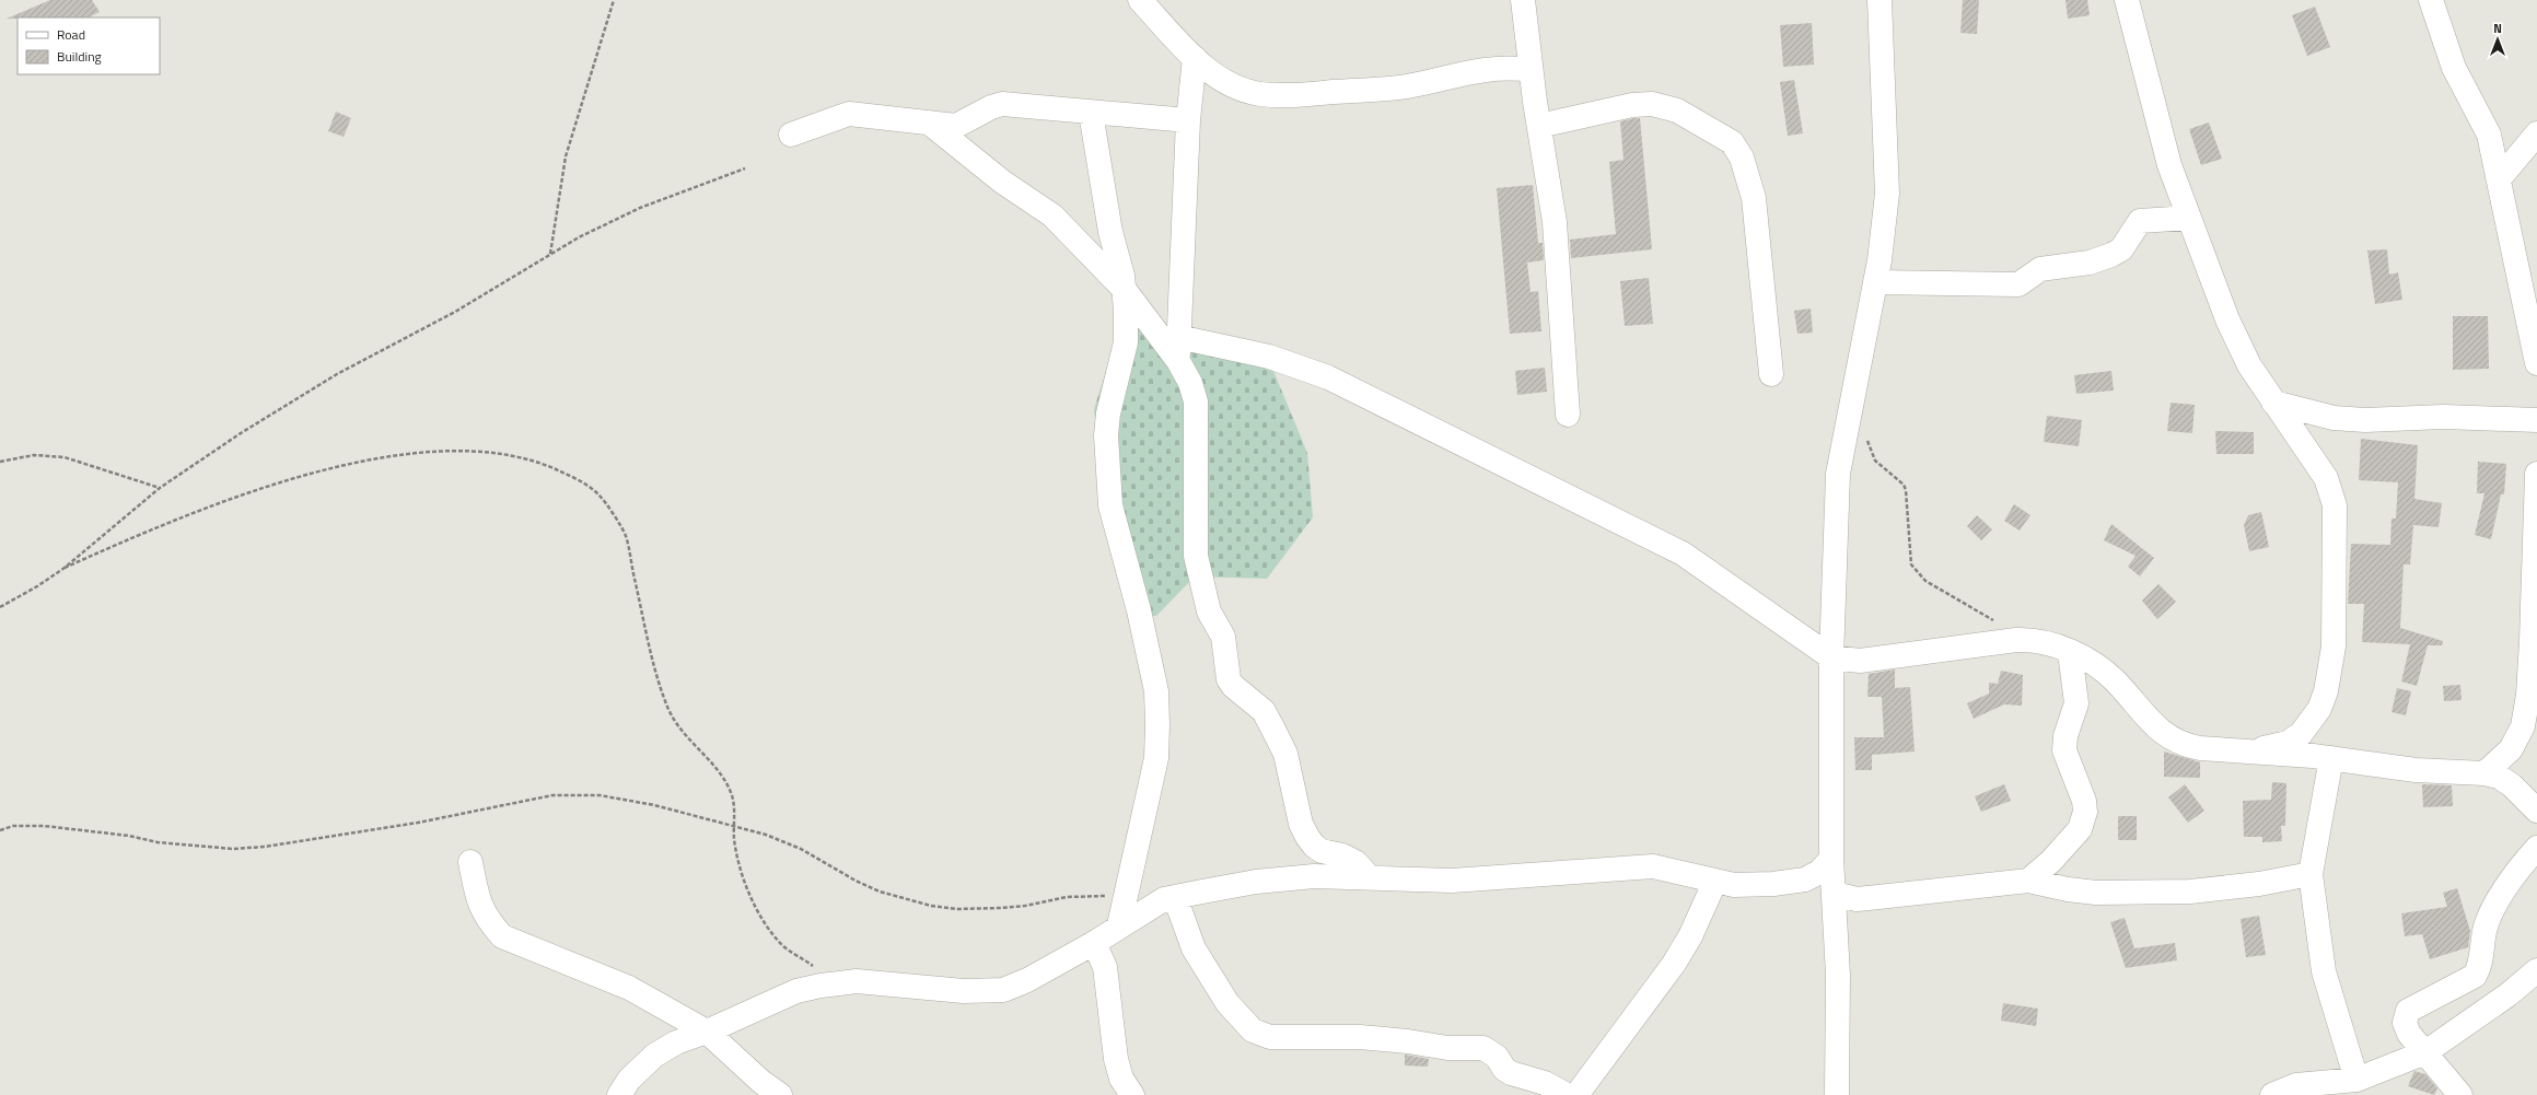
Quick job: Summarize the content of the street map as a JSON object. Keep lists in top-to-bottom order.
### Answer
{
  "legend": ["Road", "Building"],
  "north": "top"
}
